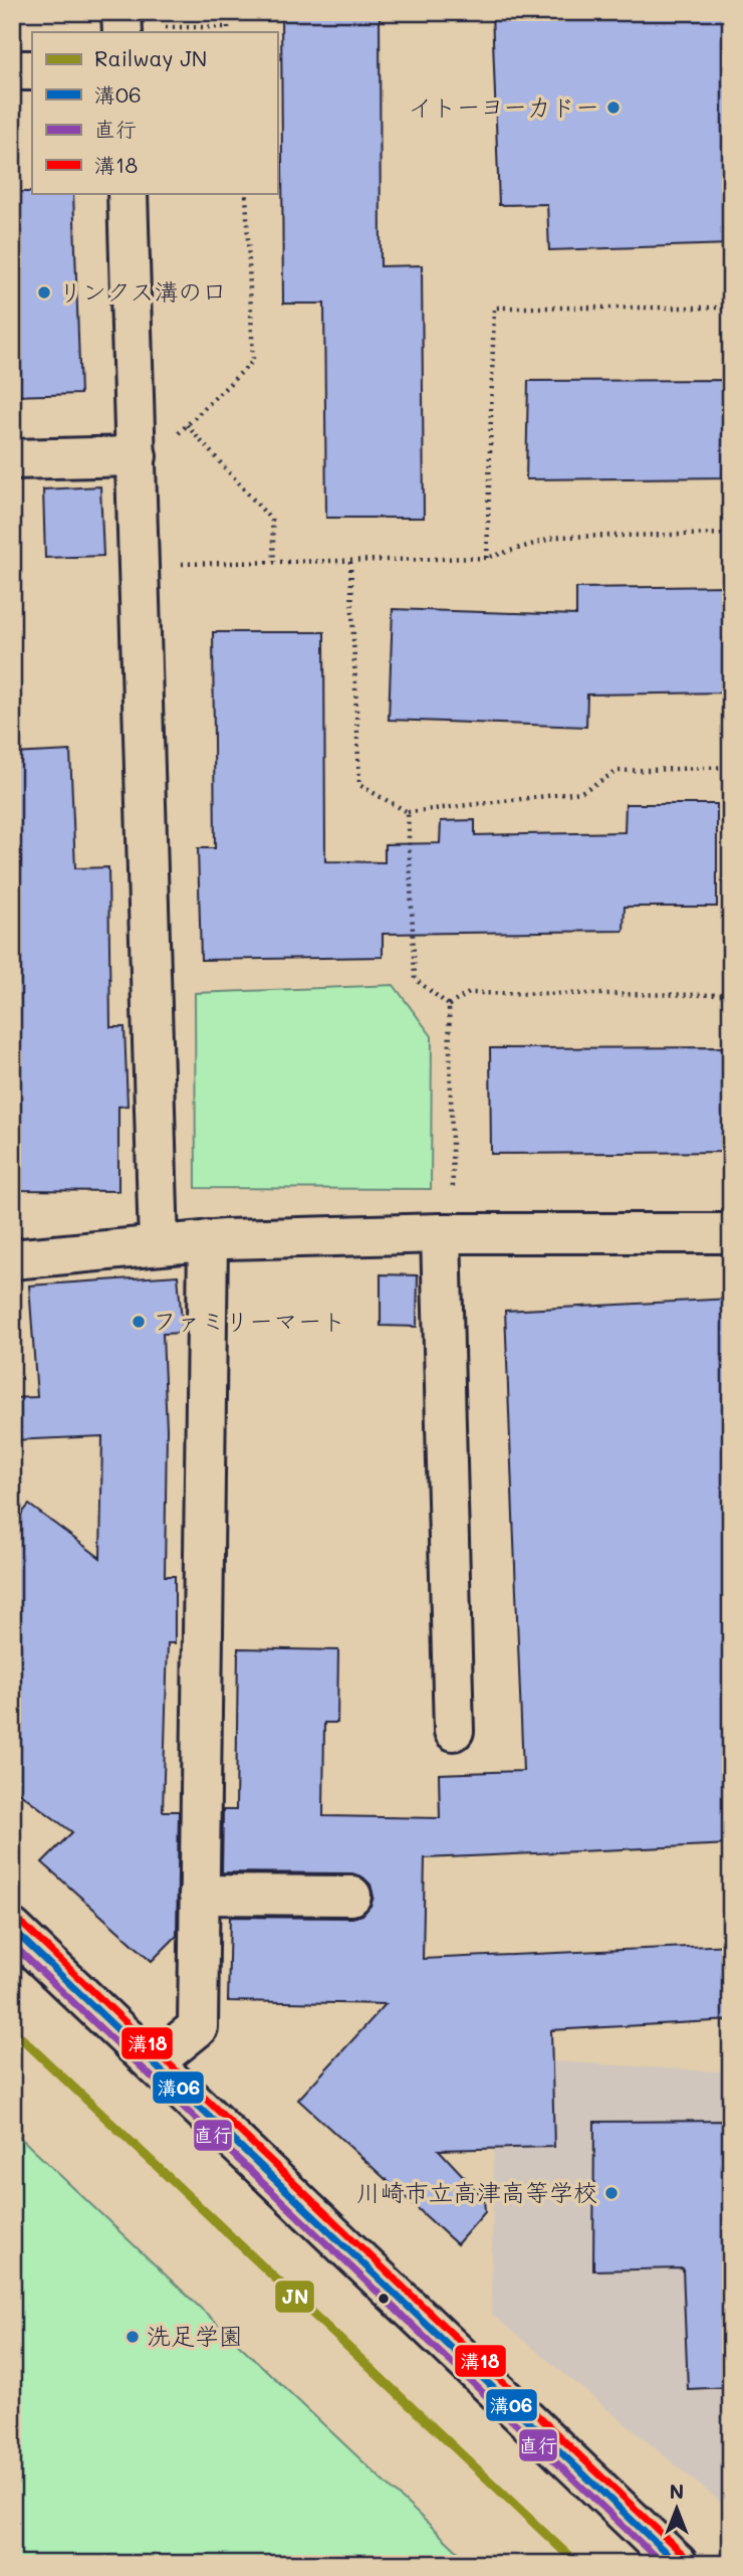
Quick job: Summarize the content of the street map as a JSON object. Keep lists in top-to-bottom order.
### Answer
{
  "places": [
    "イトーヨーカドー",
    "リンクス溝の口",
    "ファミリーマート",
    "川崎市立高津高等学校",
    "洗足学園"
  ],
  "lines": [
    "transit line 溝18",
    "transit line 溝06",
    "transit line 直行",
    "rail line JN"
  ],
  "legend": [
    "Railway JN",
    "溝06",
    "直行",
    "溝18"
  ],
  "north": "top"
}
